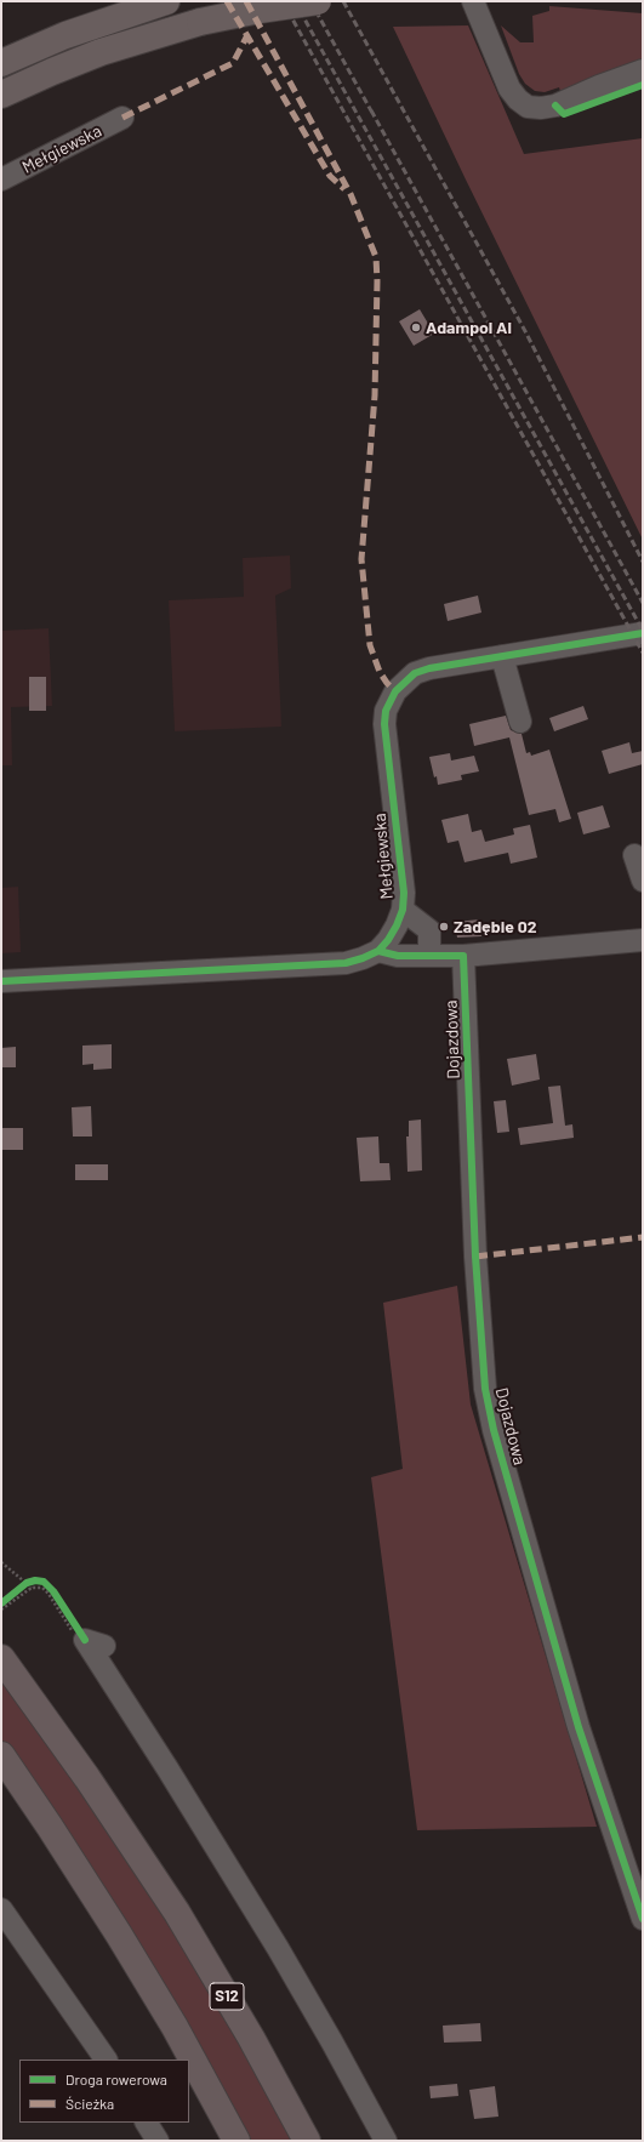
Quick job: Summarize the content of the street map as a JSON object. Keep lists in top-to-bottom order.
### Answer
{
  "streets": {
    "highway": ["S12"],
    "street": ["Mełgiewska", "Dojazdowa"]
  },
  "places": ["Adampol Al", "Zadębie 02"],
  "legend": ["Droga rowerowa", "Ścieżka"]
}
